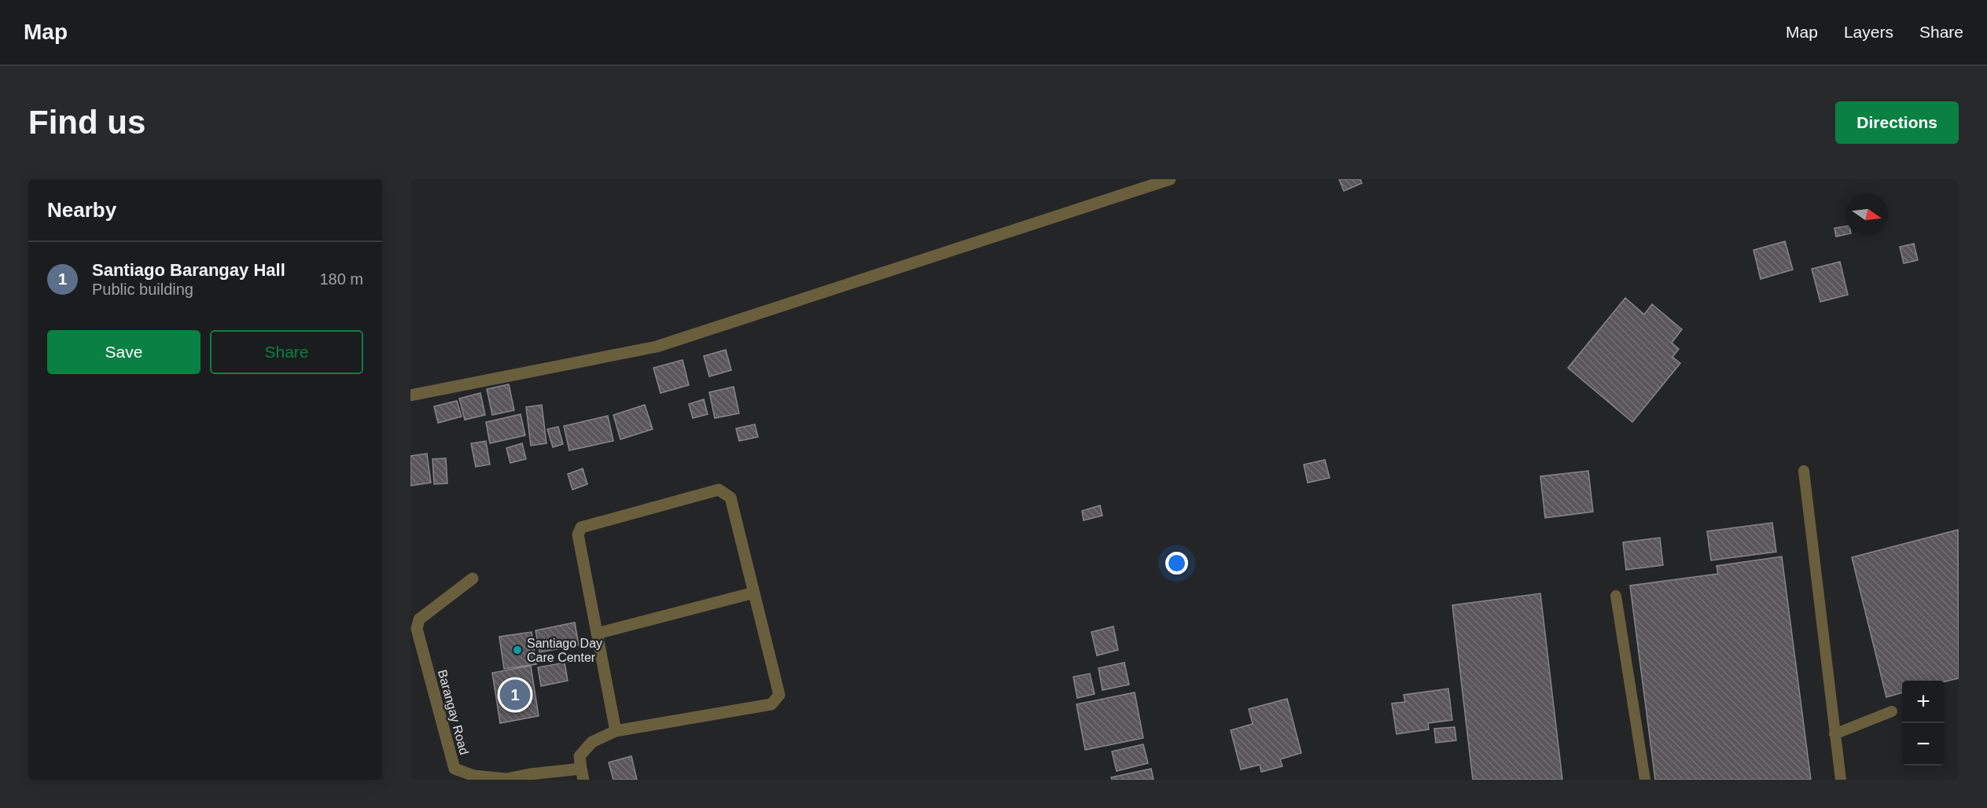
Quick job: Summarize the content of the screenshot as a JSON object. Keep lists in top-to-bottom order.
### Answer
{
  "streets": {
    "street": ["Barangay Road"]
  },
  "places": ["Santiago Day Care Center"],
  "north": "right",
  "page": {
    "header": "Map",
    "nav": ["Map", "Layers", "Share"],
    "buttons": [
      "Directions",
      ["Save", "Share"]
    ],
    "title": "Find us",
    "heading": "Nearby",
    "list": [
      {
        "mark": "1",
        "name": "Santiago Barangay Hall",
        "note": "Public building",
        "value": "180 m"
      }
    ],
    "pins": "1",
    "map_buttons": ["+", "−"]
  }
}
